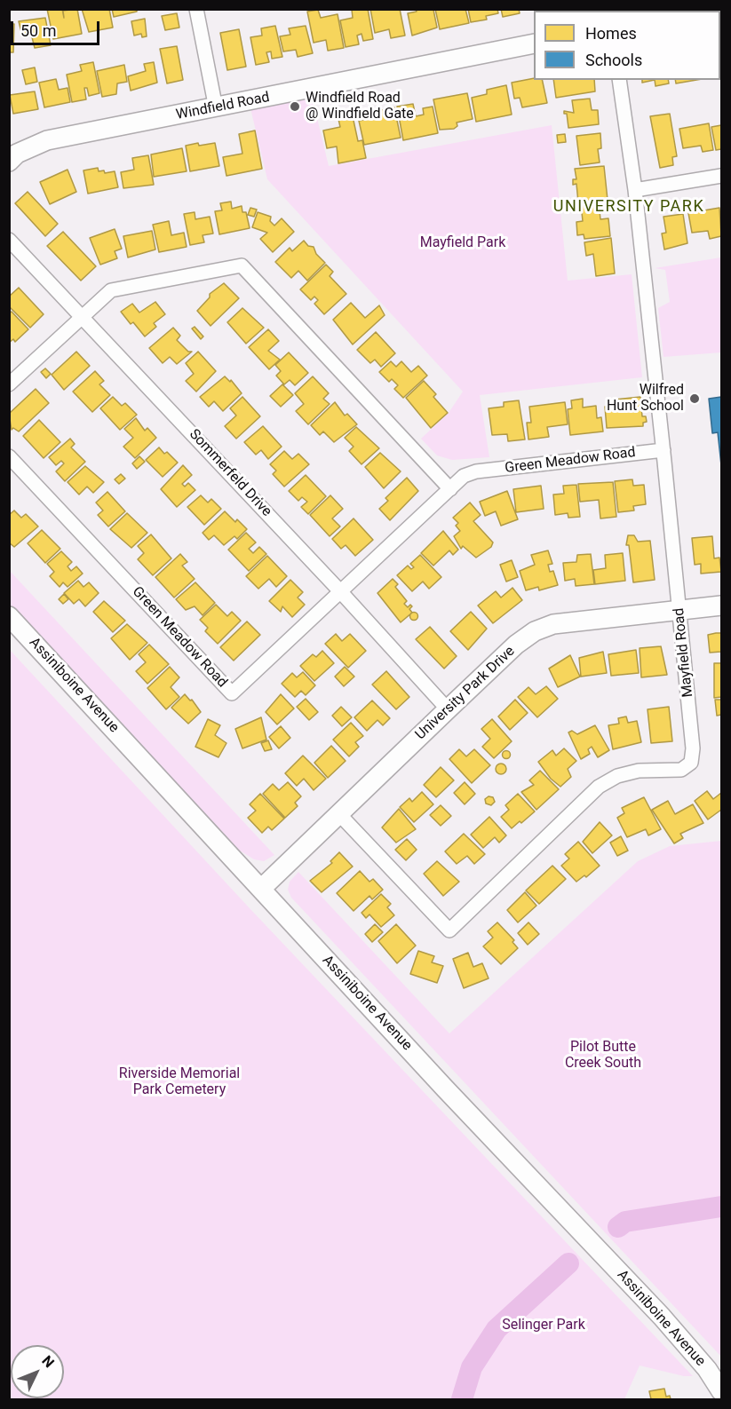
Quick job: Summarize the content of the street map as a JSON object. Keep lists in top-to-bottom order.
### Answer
{
  "streets": {
    "street": [
      "Windfield Road",
      "Green Meadow Road",
      "Sommerfeld Drive",
      "Mayfield Road",
      "Assiniboine Avenue",
      "University Park Drive"
    ]
  },
  "crossings": [
    ["Green Meadow Road", "Sommerfeld Drive"],
    ["Green Meadow Road", "Mayfield Road"],
    ["Sommerfeld Drive", "University Park Drive"],
    ["Mayfield Road", "University Park Drive"],
    ["Assiniboine Avenue", "University Park Drive"]
  ],
  "districts": ["UNIVERSITY PARK"],
  "parks": [
    "Mayfield Park",
    "Pilot Butte Creek South",
    "Riverside Memorial Park Cemetery",
    "Selinger Park"
  ],
  "places": ["Windfield Road @ Windfield Gate", "Wilfred Hunt School"],
  "legend": ["Homes", "Schools"],
  "scale_bar": "50 m",
  "north": "top right"
}
